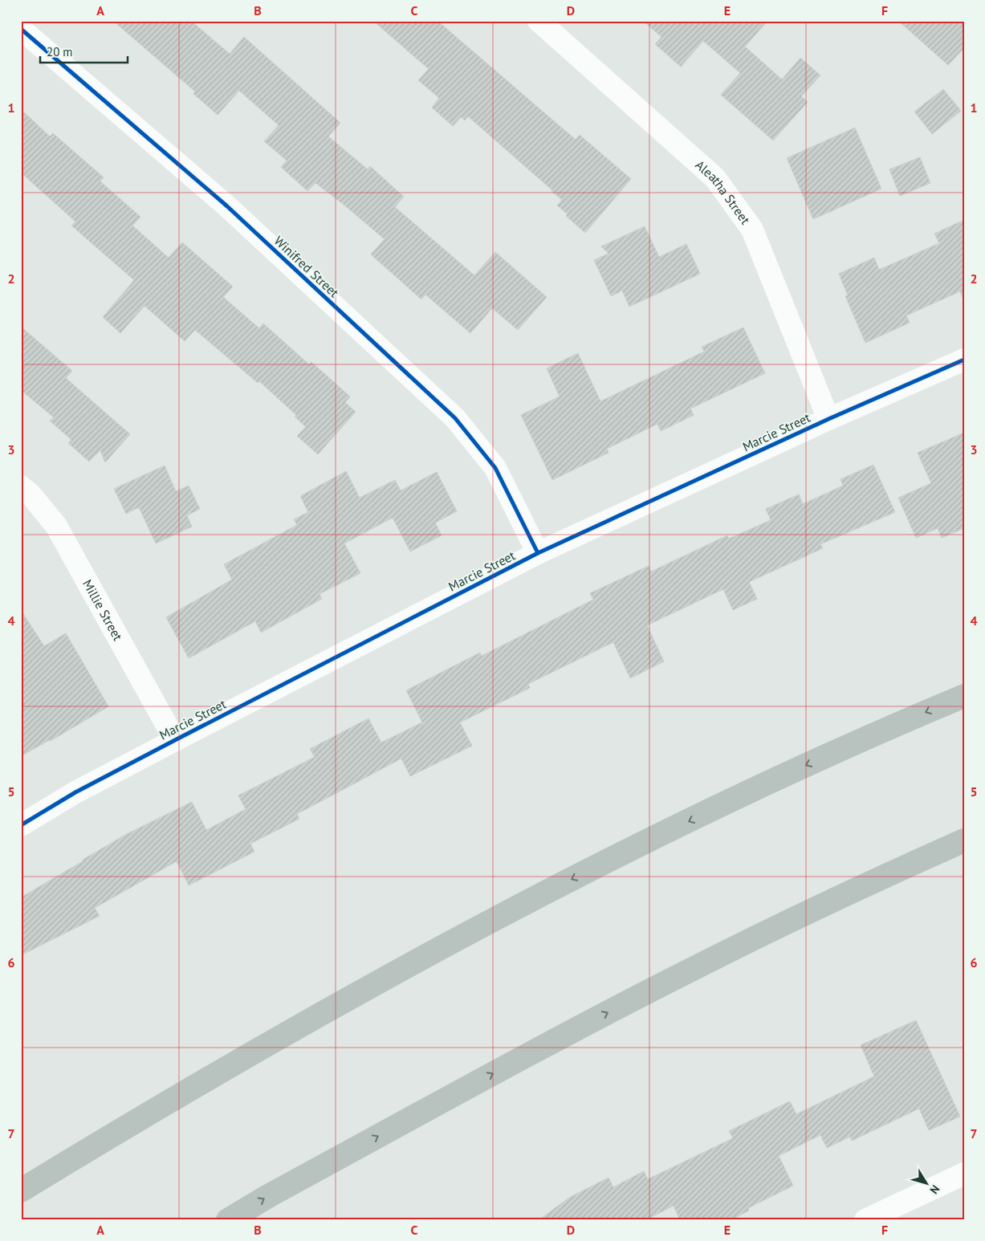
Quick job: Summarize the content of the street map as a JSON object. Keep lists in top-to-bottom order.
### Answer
{
  "streets": {
    "street": [
      "Aleatha Street",
      "Winifred Street",
      "Marcie Street",
      "Millie Street"
    ]
  },
  "crossings": [
    ["Aleatha Street", "Marcie Street"],
    ["Winifred Street", "Marcie Street"],
    ["Marcie Street", "Millie Street"]
  ],
  "scale_bar": "20 m",
  "north": "bottom right",
  "grid": {
    "columns": [
      "A",
      "B",
      "C",
      "D",
      "E",
      "F"
    ],
    "rows": [
      "1",
      "2",
      "3",
      "4",
      "5",
      "6",
      "7"
    ]
  }
}
